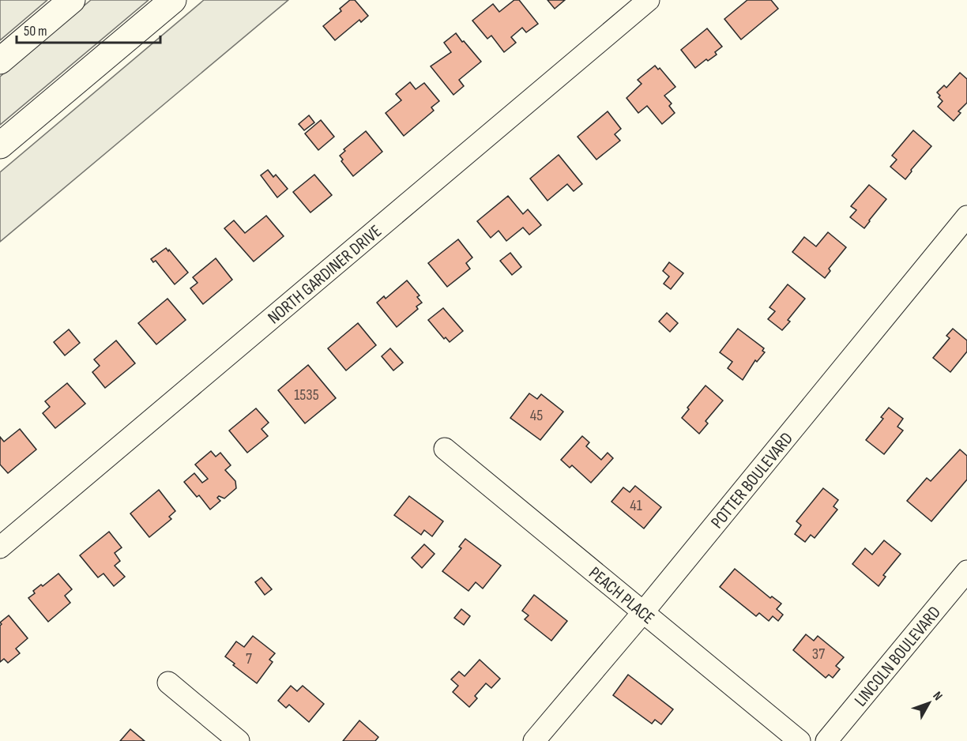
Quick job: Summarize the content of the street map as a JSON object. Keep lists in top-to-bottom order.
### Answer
{
  "streets": {
    "street": [
      "NORTH GARDINER DRIVE",
      "POTTER BOULEVARD",
      "PEACH PLACE",
      "LINCOLN BOULEVARD"
    ]
  },
  "crossings": [
    ["POTTER BOULEVARD", "PEACH PLACE"]
  ],
  "house_numbers": [
    "1535",
    "45",
    "41",
    "37",
    "7"
  ],
  "scale_bar": "50 m",
  "north": "top right"
}
